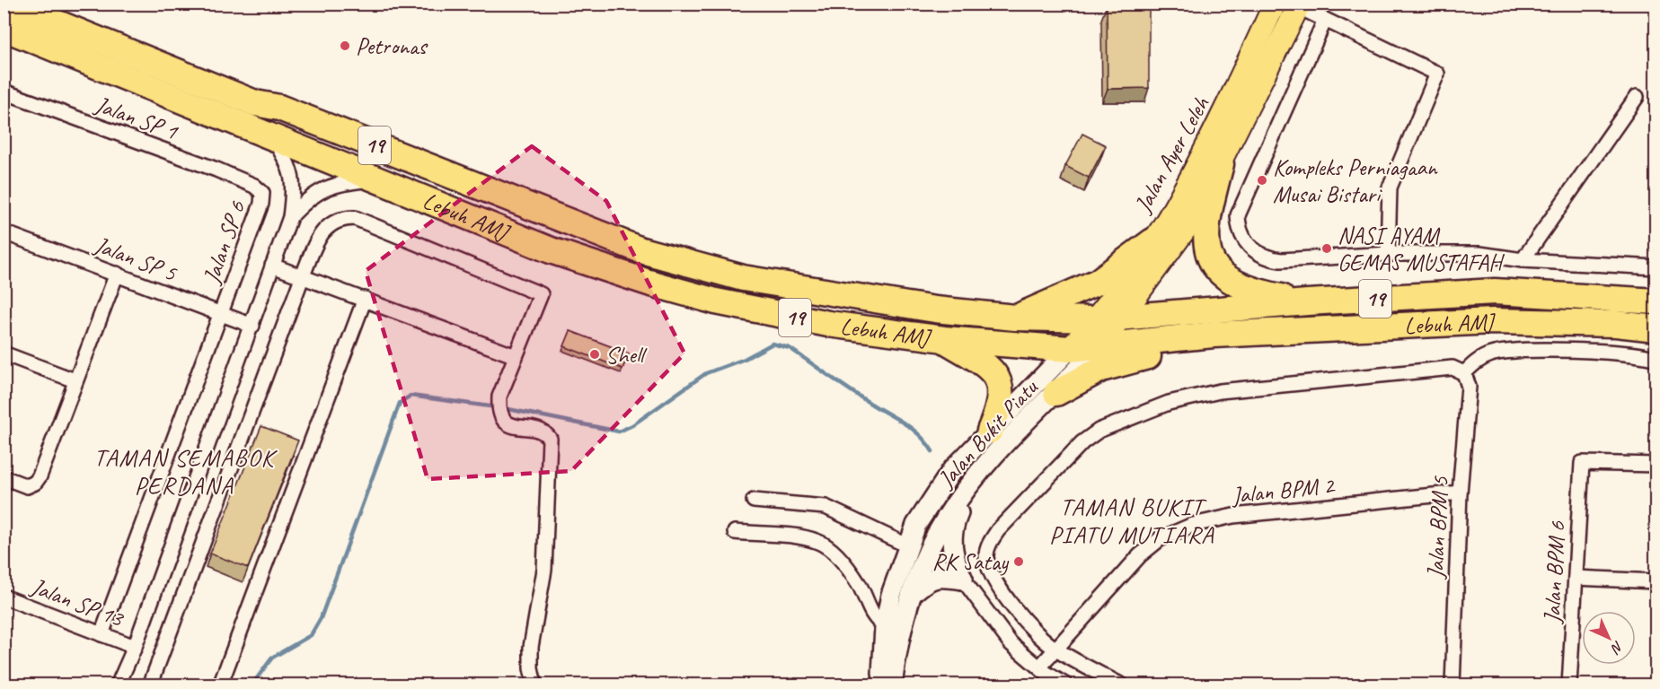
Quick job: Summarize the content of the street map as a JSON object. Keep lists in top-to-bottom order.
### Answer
{
  "streets": {
    "highway": ["19", "Lebuh AMJ"],
    "main road": ["Jalan Ayer Leleh", "Jalan Bukit Piatu"],
    "street": [
      "Jalan SP 1",
      "Jalan SP 6",
      "Jalan SP 5",
      "Jalan BPM 2",
      "Jalan BPM 5",
      "Jalan BPM 6",
      "Jalan SP 13"
    ]
  },
  "crossings": [
    ["Jalan SP 1", "Jalan SP 6"],
    ["Jalan Ayer Leleh", "Lebuh AMJ"],
    ["Jalan Ayer Leleh", "Jalan Bukit Piatu"],
    ["Lebuh AMJ", "Jalan Bukit Piatu"],
    ["Jalan SP 6", "Jalan SP 5"],
    ["Jalan BPM 2", "Jalan BPM 5"]
  ],
  "districts": ["TAMAN SEMABOK PERDANA", "TAMAN BUKIT PIATU MUTIARA"],
  "places": [
    "Petronas",
    "Kompleks Perniagaan Musai Bistari",
    "NASI AYAM GEMAS MUSTAFAH",
    "Shell",
    "RK Satay"
  ],
  "north": "bottom right"
}
